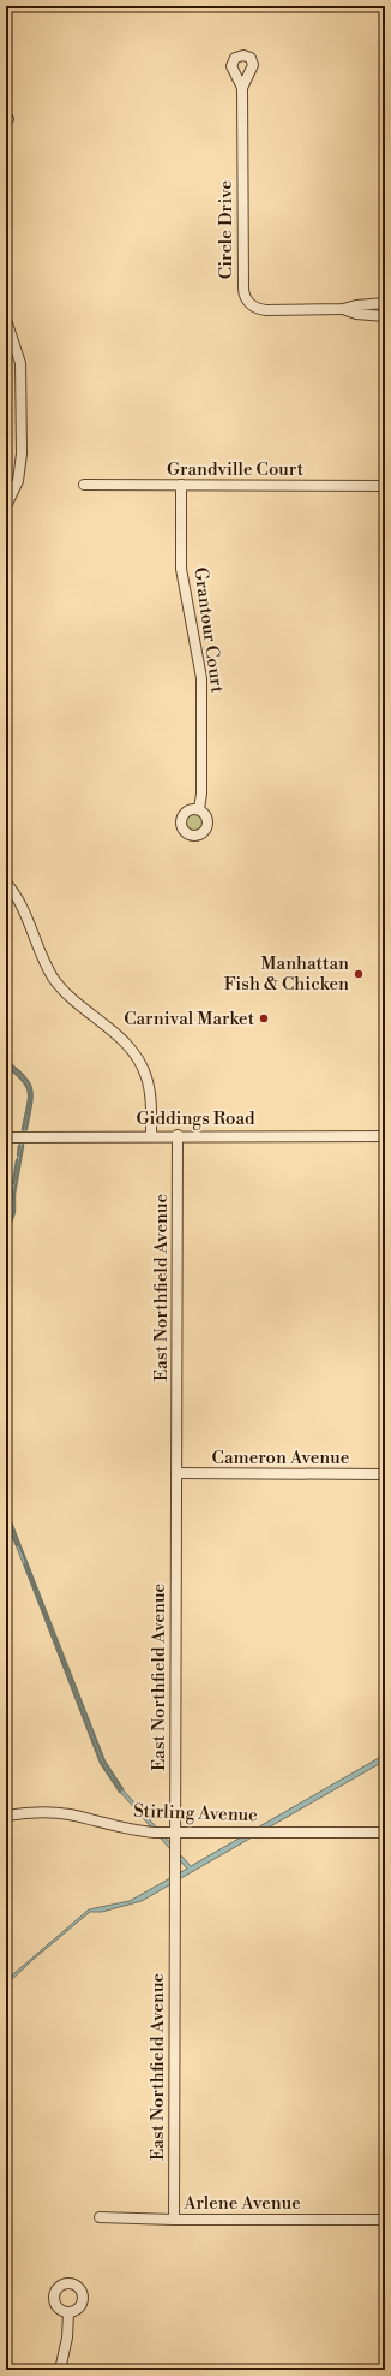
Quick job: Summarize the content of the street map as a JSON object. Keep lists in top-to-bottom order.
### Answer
{
  "streets": {
    "street": [
      "Circle Drive",
      "Grandville Court",
      "Grantour Court",
      "Giddings Road",
      "East Northfield Avenue",
      "Cameron Avenue",
      "Stirling Avenue",
      "Arlene Avenue"
    ]
  },
  "crossings": [
    ["Grandville Court", "Grantour Court"],
    ["Giddings Road", "East Northfield Avenue"],
    ["East Northfield Avenue", "Cameron Avenue"],
    ["East Northfield Avenue", "Stirling Avenue"],
    ["East Northfield Avenue", "Arlene Avenue"]
  ],
  "places": ["Manhattan Fish & Chicken", "Carnival Market"]
}
